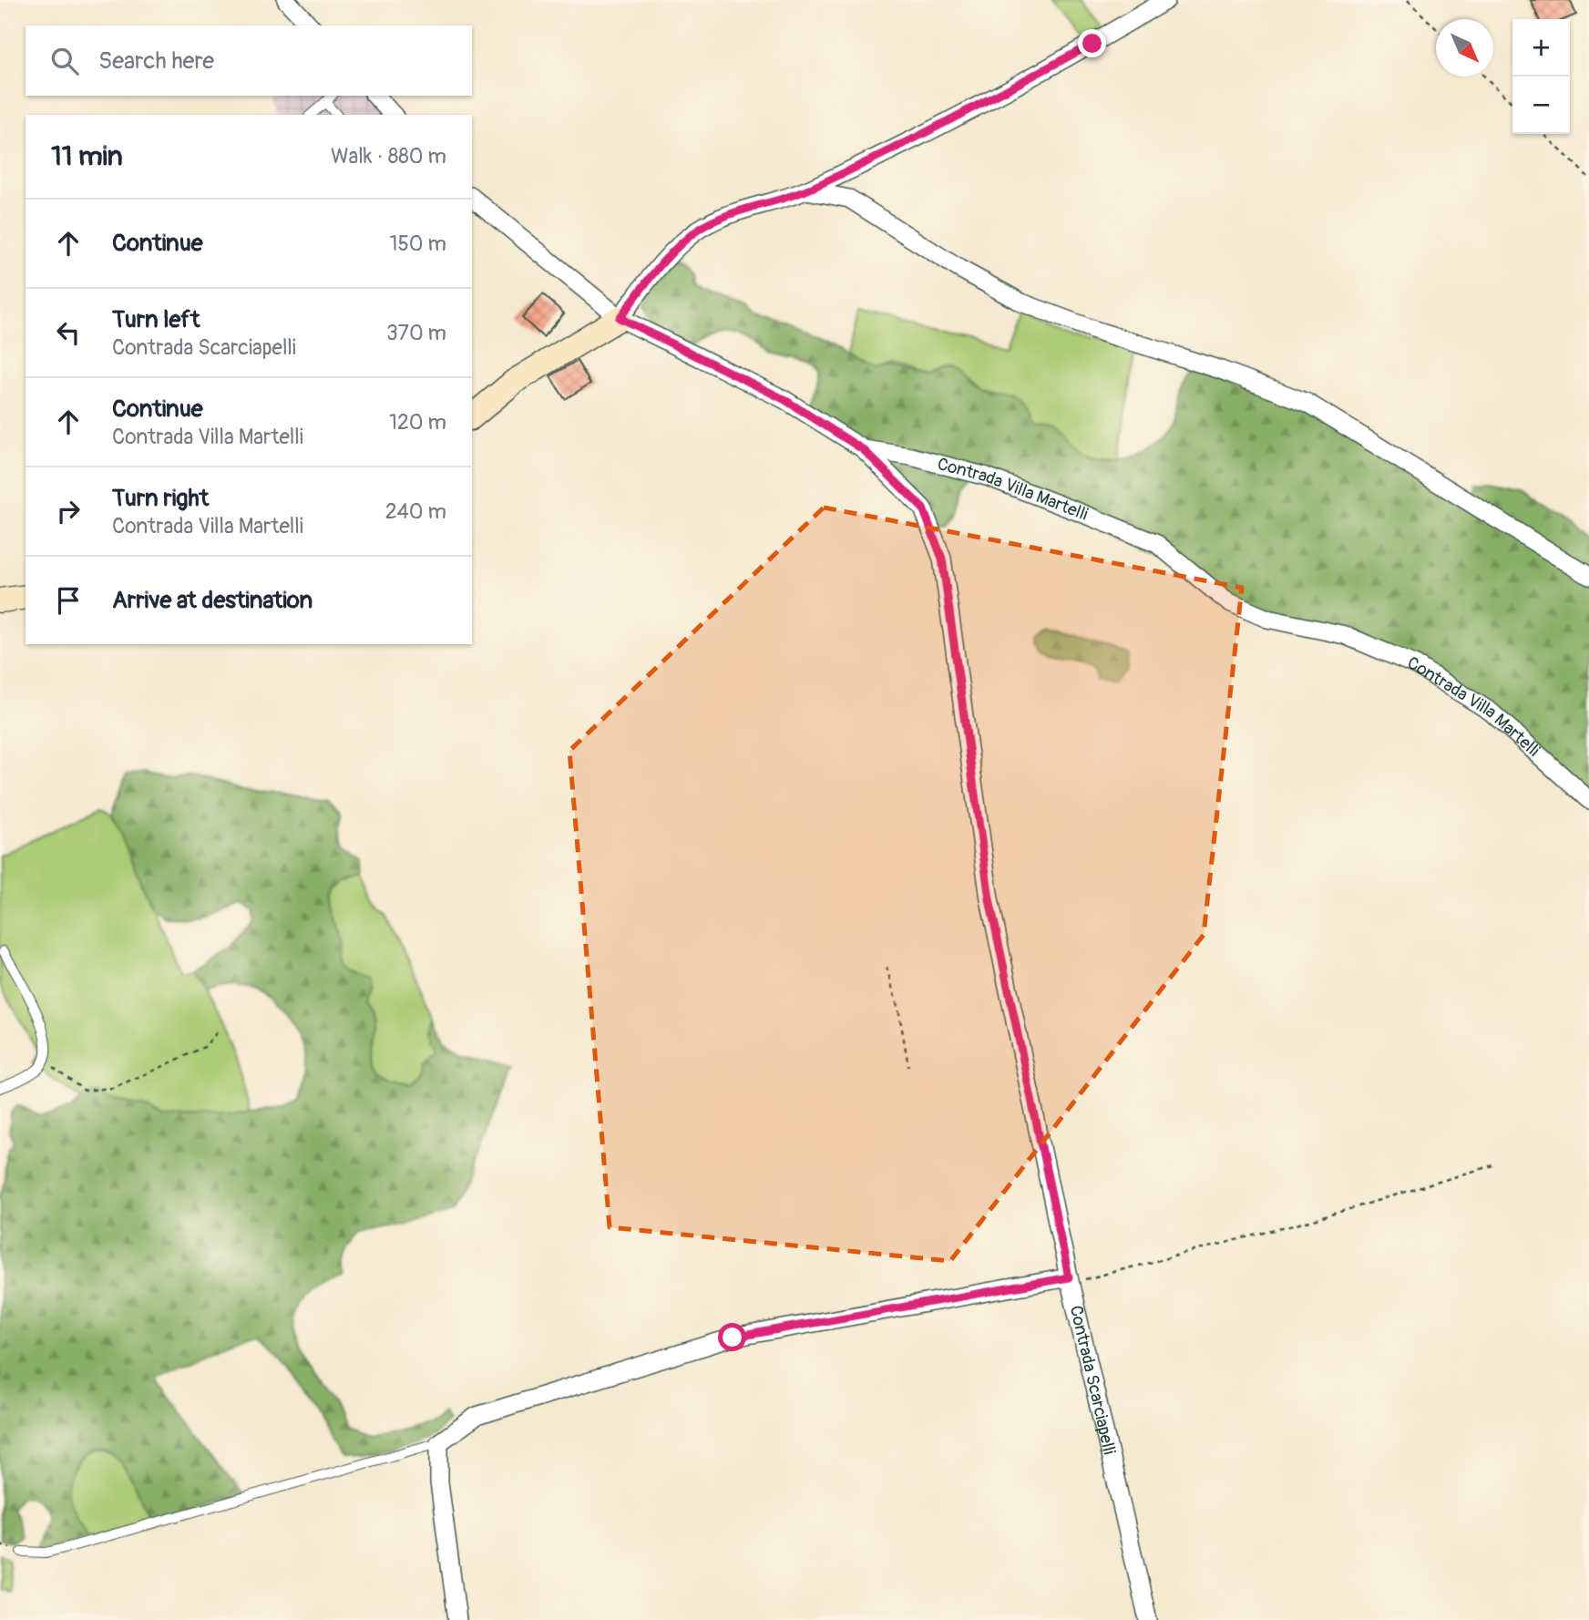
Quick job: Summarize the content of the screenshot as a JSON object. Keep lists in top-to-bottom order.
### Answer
{
  "streets": {
    "street": ["Contrada Villa Martelli", "Contrada Scarciapelli"]
  },
  "crossings": [
    ["Contrada Villa Martelli", "Contrada Scarciapelli"]
  ],
  "north": "bottom right",
  "page": {
    "map_buttons": ["+", "−"],
    "search": "Search here",
    "heading": ["11 min", "Walk · 880 m"],
    "list": [
      ["Continue", "150 m"],
      ["Turn left", "Contrada Scarciapelli", "370 m"],
      ["Continue", "Contrada Villa Martelli", "120 m"],
      ["Turn right", "Contrada Villa Martelli", "240 m"],
      "Arrive at destination"
    ]
  }
}
